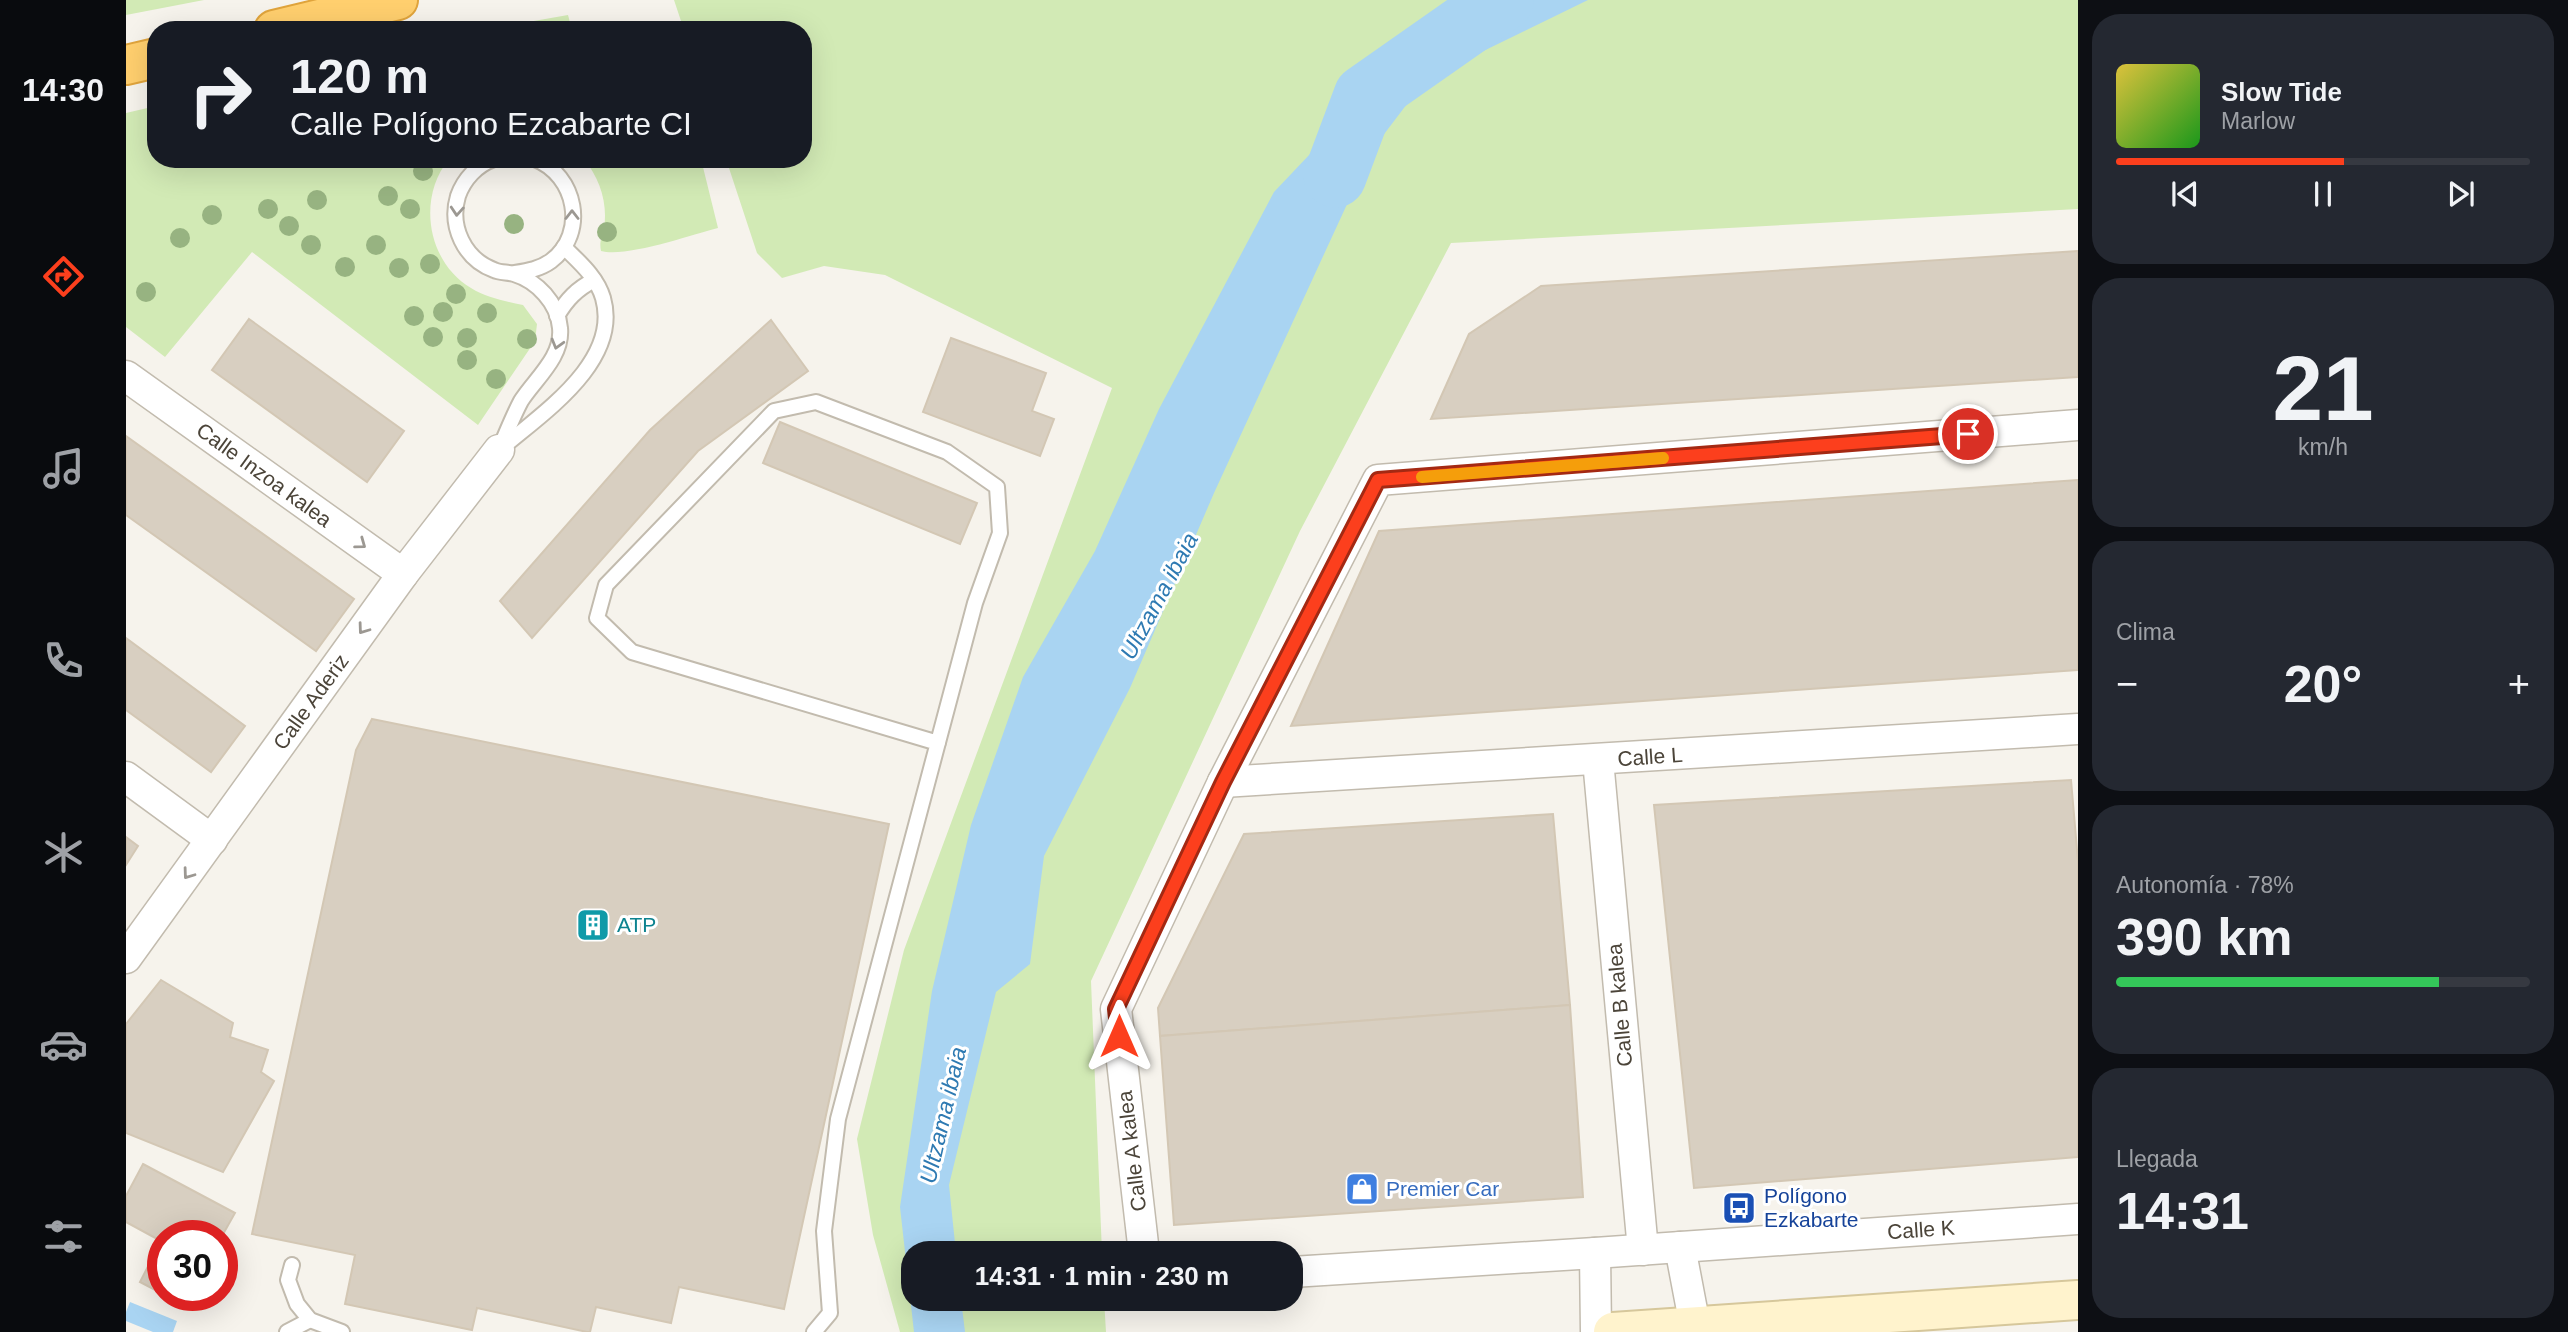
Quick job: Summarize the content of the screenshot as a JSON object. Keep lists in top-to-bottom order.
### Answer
{
  "streets": {
    "street": [
      "Calle Inzoa kalea",
      "Calle Aderiz",
      "Calle L",
      "Calle B kalea",
      "Calle A kalea",
      "Calle K"
    ]
  },
  "crossings": [
    ["Calle Inzoa kalea", "Calle Aderiz"],
    ["Calle L", "Calle B kalea"],
    ["Calle L", "Calle A kalea"],
    ["Calle B kalea", "Calle K"]
  ],
  "one_way": ["Calle Inzoa kalea", "Calle Aderiz"],
  "water": ["Ultzama ibaia"],
  "places": {
    "building": ["ATP"],
    "shop": ["Premier Car"],
    "bus stop": ["Polígono Ezkabarte"]
  },
  "page": {
    "tabs": "14:30",
    "turn": ["120 m", "Calle Polígono Ezcabarte CI"],
    "song": ["Slow Tide", "Marlow"],
    "tile": [
      ["21", "km/h"],
      "Clima",
      ["Autonomía · 78%", "390 km"],
      ["Llegada", "14:31"]
    ],
    "heat": ["−", "20°", "+"],
    "limit": "30",
    "trip": "14:31 · 1 min · 230 m"
  }
}
